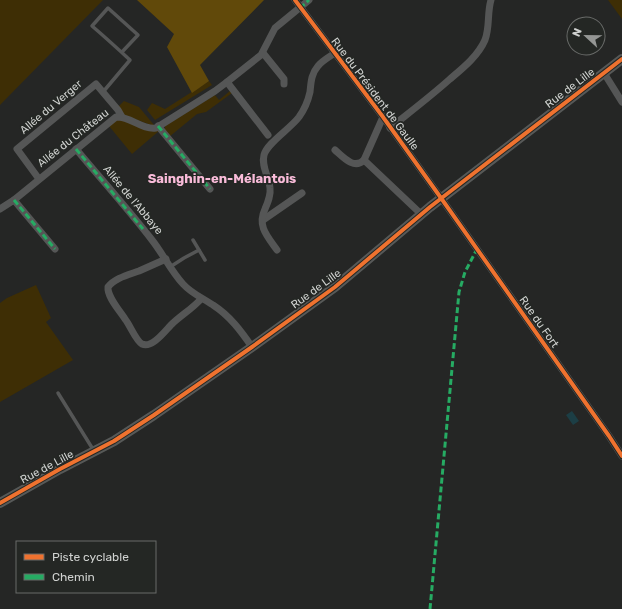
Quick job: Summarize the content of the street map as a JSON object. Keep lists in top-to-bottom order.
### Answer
{
  "streets": {
    "main road": ["Rue de Lille"],
    "street": [
      "Rue du Président de Gaulle",
      "Allée du Verger",
      "Allée du Château",
      "Allée de l'Abbaye",
      "Rue du Fort"
    ]
  },
  "crossings": [
    ["Rue de Lille", "Rue du Président de Gaulle"],
    ["Rue de Lille", "Allée de l'Abbaye"],
    ["Rue de Lille", "Rue du Fort"],
    ["Rue du Président de Gaulle", "Rue du Fort"],
    ["Allée du Verger", "Allée du Château"],
    ["Allée du Château", "Allée de l'Abbaye"]
  ],
  "districts": ["Sainghin-en-Mélantois"],
  "legend": ["Piste cyclable", "Chemin"],
  "north": "left"
}
